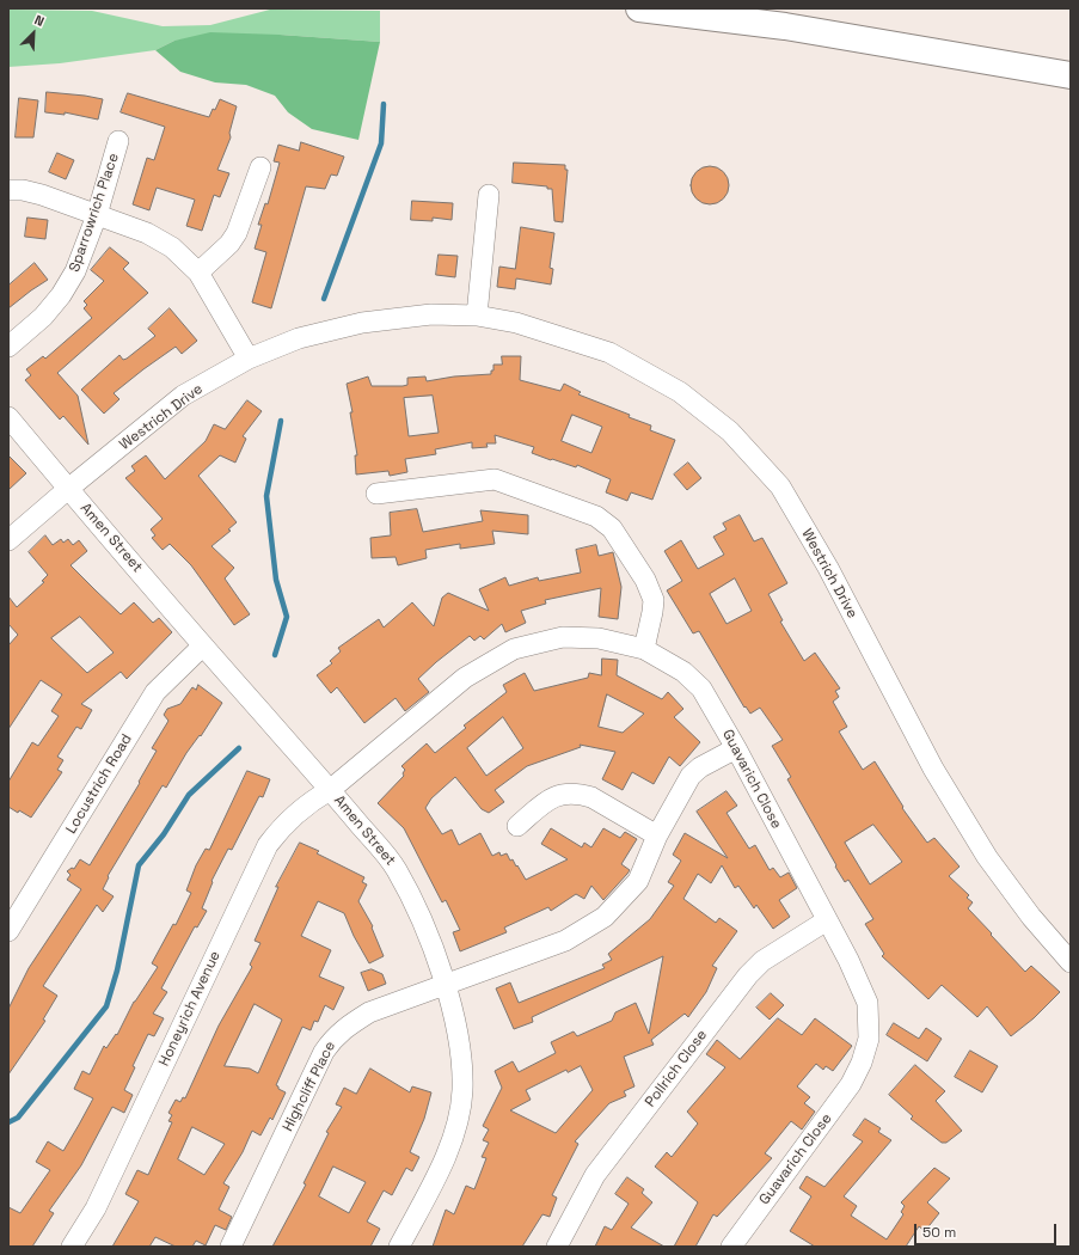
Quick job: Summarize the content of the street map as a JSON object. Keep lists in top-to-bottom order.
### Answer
{
  "streets": {
    "street": [
      "Sparrowrich Place",
      "Westrich Drive",
      "Amen Street",
      "Guavarich Close",
      "Locustrich Road",
      "Honeyrich Avenue",
      "Pollrich Close",
      "Highcliff Place"
    ]
  },
  "crossings": [
    ["Westrich Drive", "Amen Street"],
    ["Amen Street", "Guavarich Close"],
    ["Amen Street", "Locustrich Road"],
    ["Amen Street", "Honeyrich Avenue"],
    ["Amen Street", "Highcliff Place"],
    ["Guavarich Close", "Honeyrich Avenue"],
    ["Guavarich Close", "Pollrich Close"],
    ["Guavarich Close", "Highcliff Place"]
  ],
  "scale_bar": "50 m",
  "north": "top right"
}
